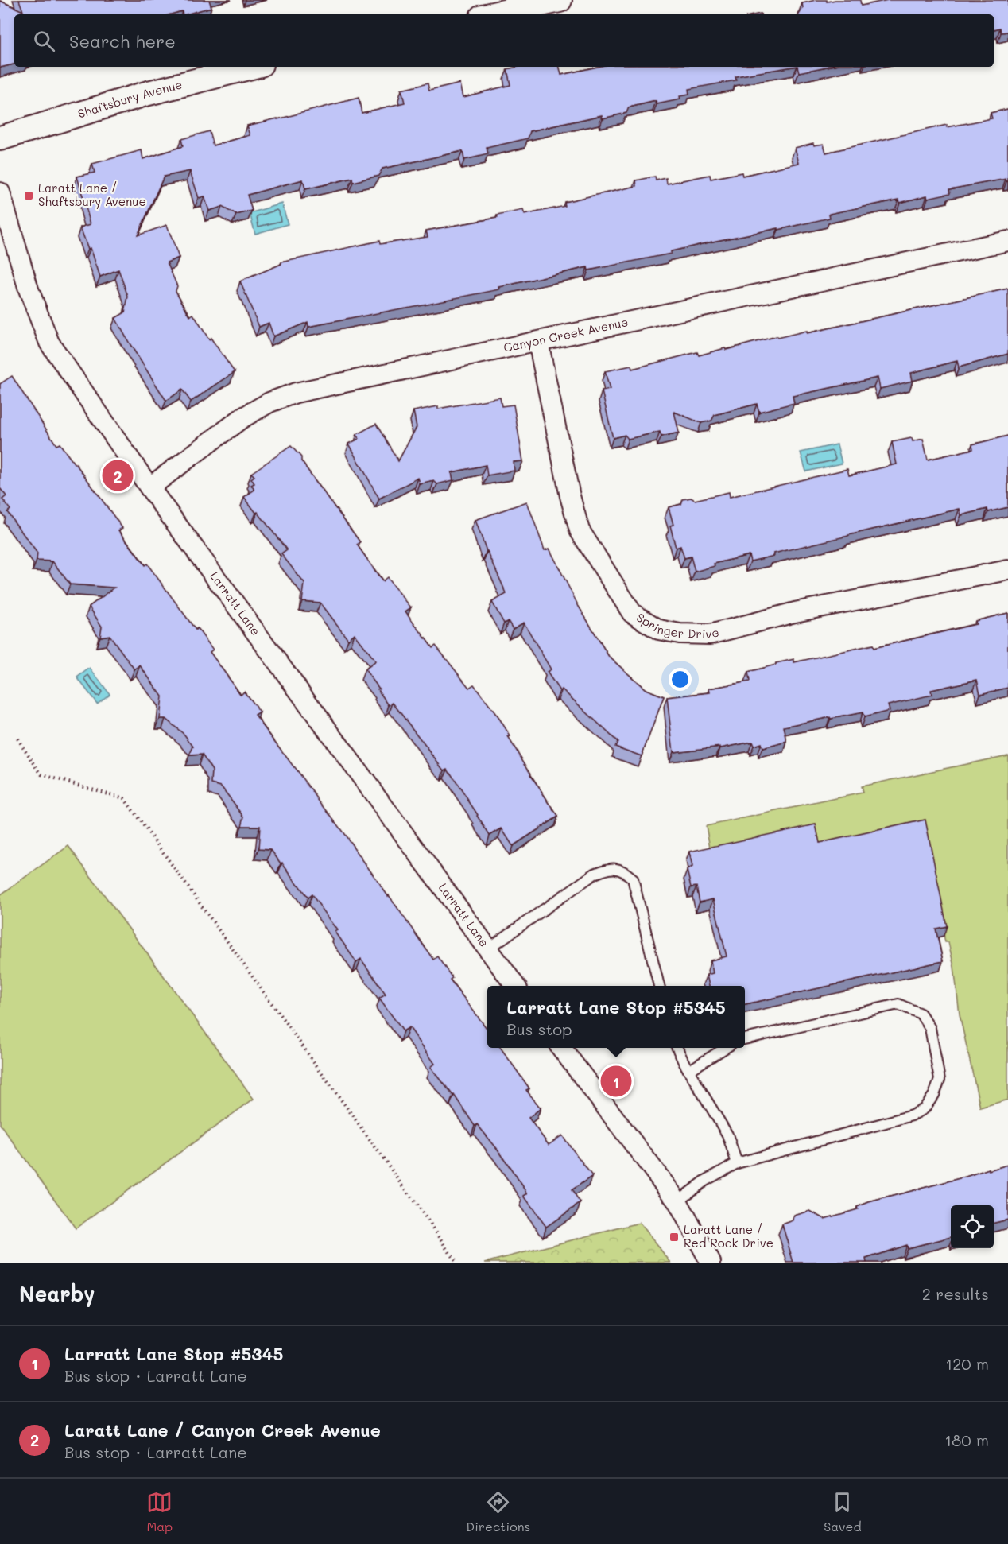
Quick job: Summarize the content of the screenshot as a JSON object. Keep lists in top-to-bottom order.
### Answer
{
  "streets": {
    "street": [
      "Shaftsbury Avenue",
      "Canyon Creek Avenue",
      "Larratt Lane",
      "Springer Drive"
    ]
  },
  "crossings": [
    ["Canyon Creek Avenue", "Larratt Lane"],
    ["Canyon Creek Avenue", "Springer Drive"]
  ],
  "places": {
    "transit": ["Laratt Lane / Shaftsbury Avenue", "Laratt Lane / Red Rock Drive"]
  },
  "page": {
    "search": "Search here",
    "pins": ["2", "1"],
    "popup": ["Larratt Lane Stop #5345", "Bus stop"],
    "heading": ["Nearby", "2 results"],
    "list": [
      {
        "mark": "1",
        "name": "Larratt Lane Stop #5345",
        "note": "Bus stop · Larratt Lane",
        "value": "120 m"
      },
      {
        "mark": "2",
        "name": "Laratt Lane / Canyon Creek Avenue",
        "note": "Bus stop · Larratt Lane",
        "value": "180 m"
      }
    ],
    "nav": ["Map", "Directions", "Saved"]
  }
}
